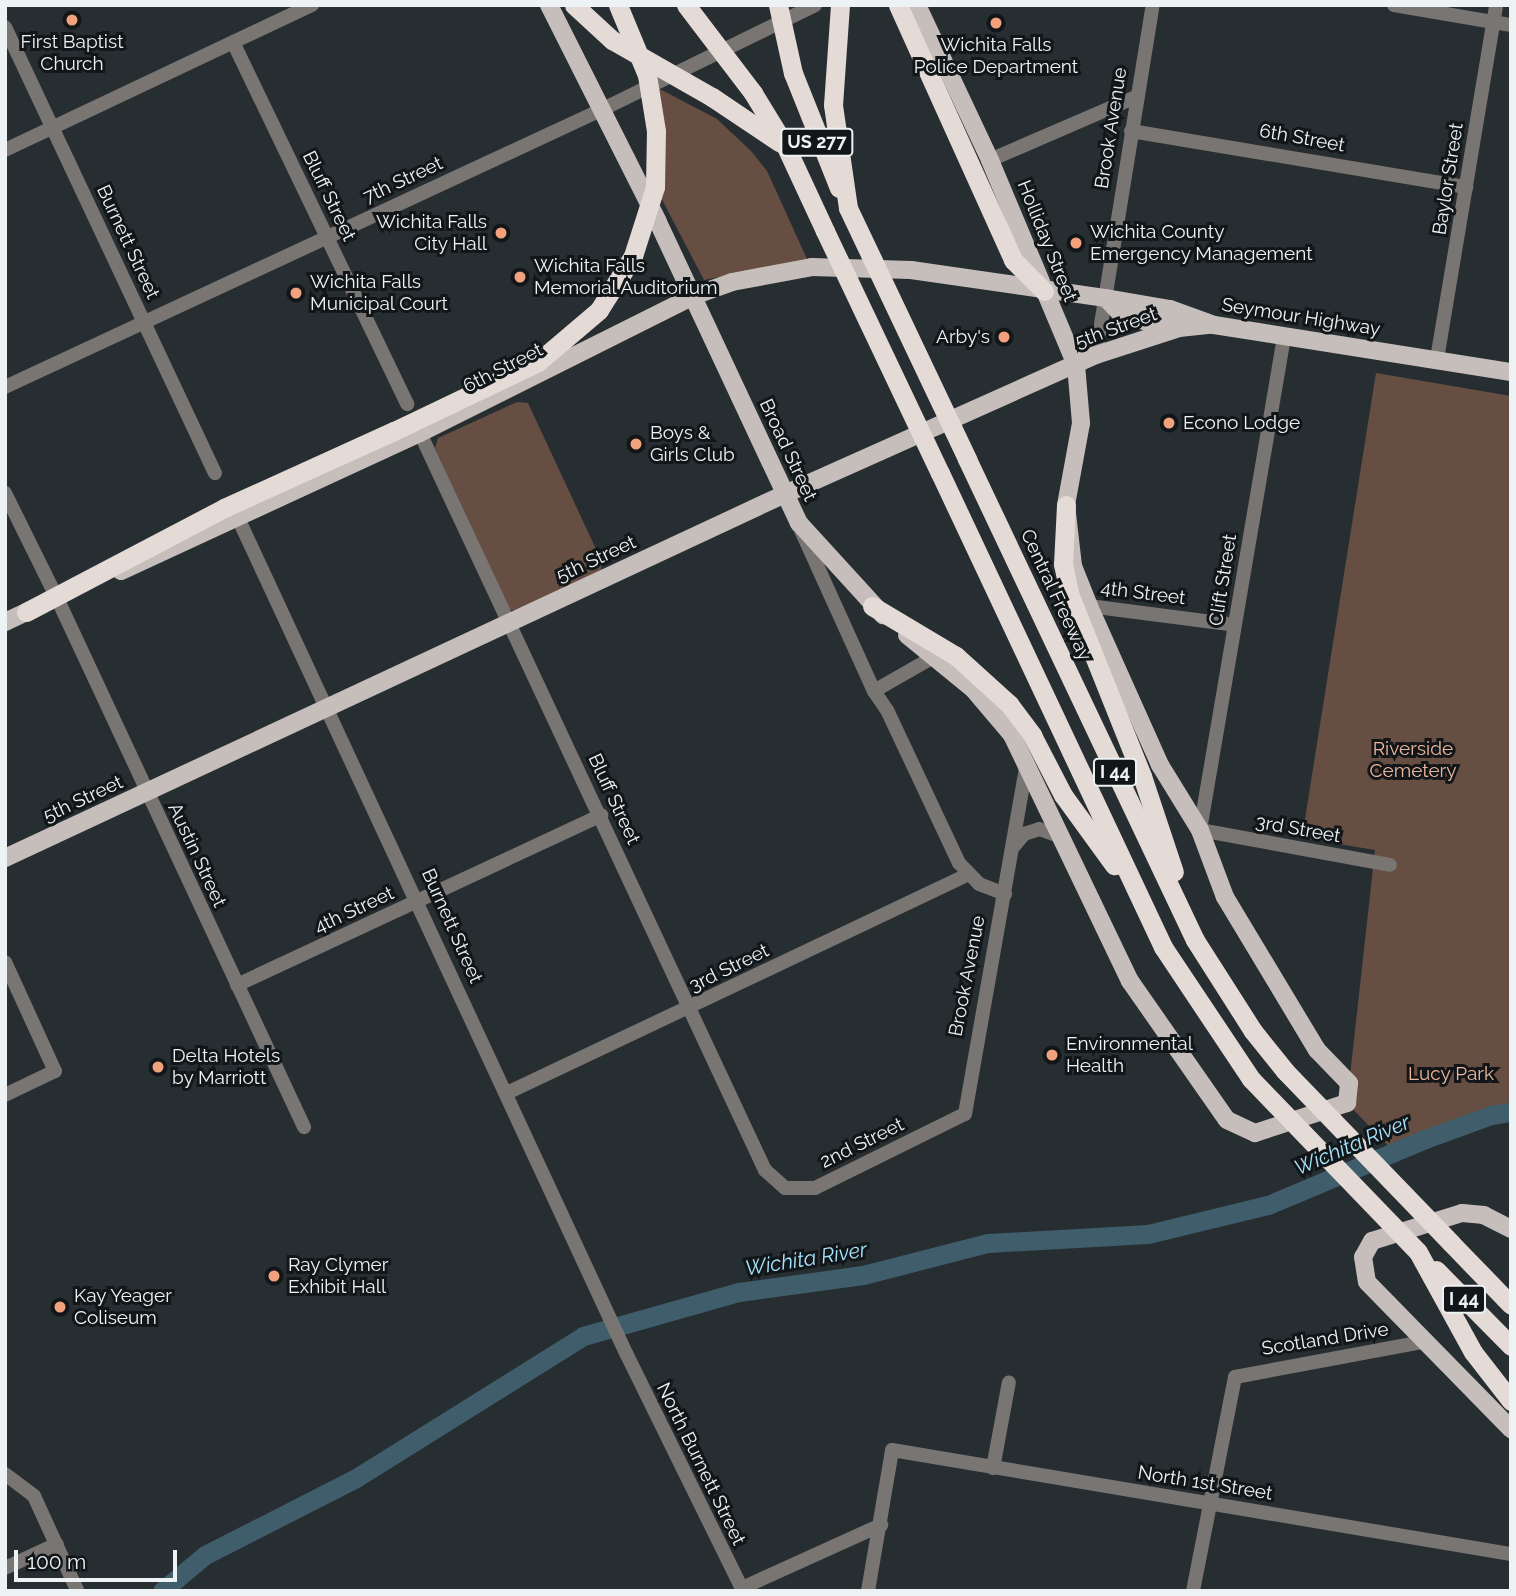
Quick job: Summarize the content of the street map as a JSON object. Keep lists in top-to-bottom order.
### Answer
{
  "streets": {
    "highway": ["US 277", "Central Freeway", "I 44"],
    "main road": [
      "Brook Avenue",
      "6th Street",
      "Holliday Street",
      "Seymour Highway",
      "5th Street",
      "Broad Street"
    ],
    "street": [
      "Baylor Street",
      "7th Street",
      "Bluff Street",
      "Burnett Street",
      "Clift Street",
      "4th Street",
      "3rd Street",
      "Austin Street",
      "2nd Street",
      "Scotland Drive",
      "North Burnett Street",
      "North 1st Street"
    ]
  },
  "crossings": [
    ["Brook Avenue", "6th Street"],
    ["Brook Avenue", "Holliday Street"],
    ["Brook Avenue", "Seymour Highway"],
    ["Brook Avenue", "5th Street"],
    ["Brook Avenue", "Central Freeway"],
    ["Brook Avenue", "2nd Street"],
    ["6th Street", "Baylor Street"],
    ["6th Street", "Bluff Street"],
    ["6th Street", "Holliday Street"],
    ["6th Street", "Burnett Street"],
    ["6th Street", "Seymour Highway"],
    ["6th Street", "Broad Street"],
    ["6th Street", "Austin Street"],
    ["US 277", "I 44"],
    ["Baylor Street", "Seymour Highway"],
    ["7th Street", "Bluff Street"],
    ["7th Street", "Burnett Street"],
    ["7th Street", "Broad Street"],
    ["Bluff Street", "5th Street"],
    ["Bluff Street", "4th Street"],
    ["Bluff Street", "3rd Street"],
    ["Bluff Street", "2nd Street"],
    ["Holliday Street", "Seymour Highway"],
    ["Holliday Street", "5th Street"],
    ["Holliday Street", "Central Freeway"],
    ["Burnett Street", "5th Street"],
    ["Burnett Street", "4th Street"],
    ["Burnett Street", "3rd Street"],
    ["Burnett Street", "North Burnett Street"],
    ["Seymour Highway", "5th Street"],
    ["Seymour Highway", "Clift Street"],
    ["5th Street", "Broad Street"],
    ["5th Street", "Austin Street"],
    ["Broad Street", "Central Freeway"],
    ["Broad Street", "3rd Street"],
    ["Clift Street", "4th Street"],
    ["Clift Street", "Central Freeway"],
    ["Clift Street", "3rd Street"],
    ["4th Street", "Central Freeway"],
    ["4th Street", "Austin Street"],
    ["Central Freeway", "3rd Street"],
    ["Scotland Drive", "North 1st Street"]
  ],
  "water": ["Wichita River"],
  "parks": ["Riverside Cemetery", "Lucy Park"],
  "places": [
    "First Baptist Church",
    "Wichita Falls Police Department",
    "Wichita Falls City Hall",
    "Wichita County Emergency Management",
    "Wichita Falls Memorial Auditorium",
    "Wichita Falls Municipal Court",
    "Arby's",
    "Econo Lodge",
    "Boys & Girls Club",
    "Environmental Health",
    "Delta Hotels by Marriott",
    "Ray Clymer Exhibit Hall",
    "Kay Yeager Coliseum"
  ],
  "scale_bar": "100 m"
}
